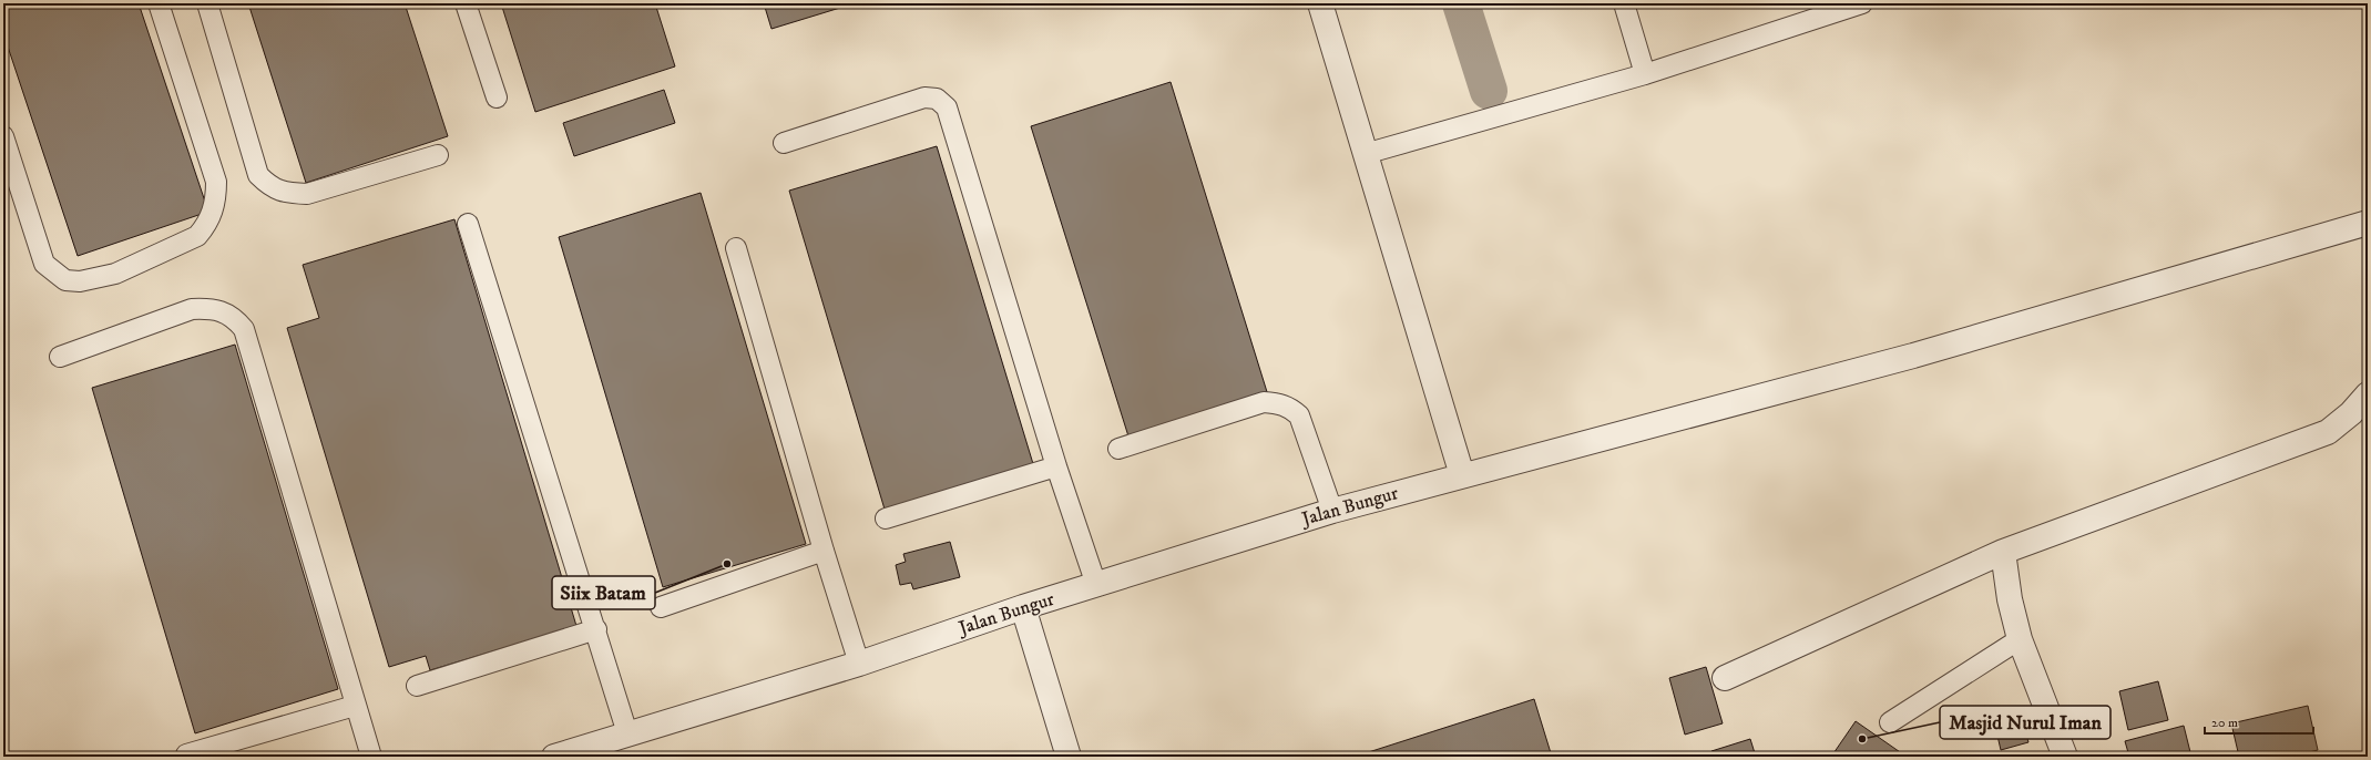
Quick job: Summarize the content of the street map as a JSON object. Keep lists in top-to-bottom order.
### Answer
{
  "streets": {
    "street": ["Jalan Bungur"]
  },
  "places": ["Siix Batam", "Masjid Nurul Iman"],
  "scale_bar": "20 m"
}
